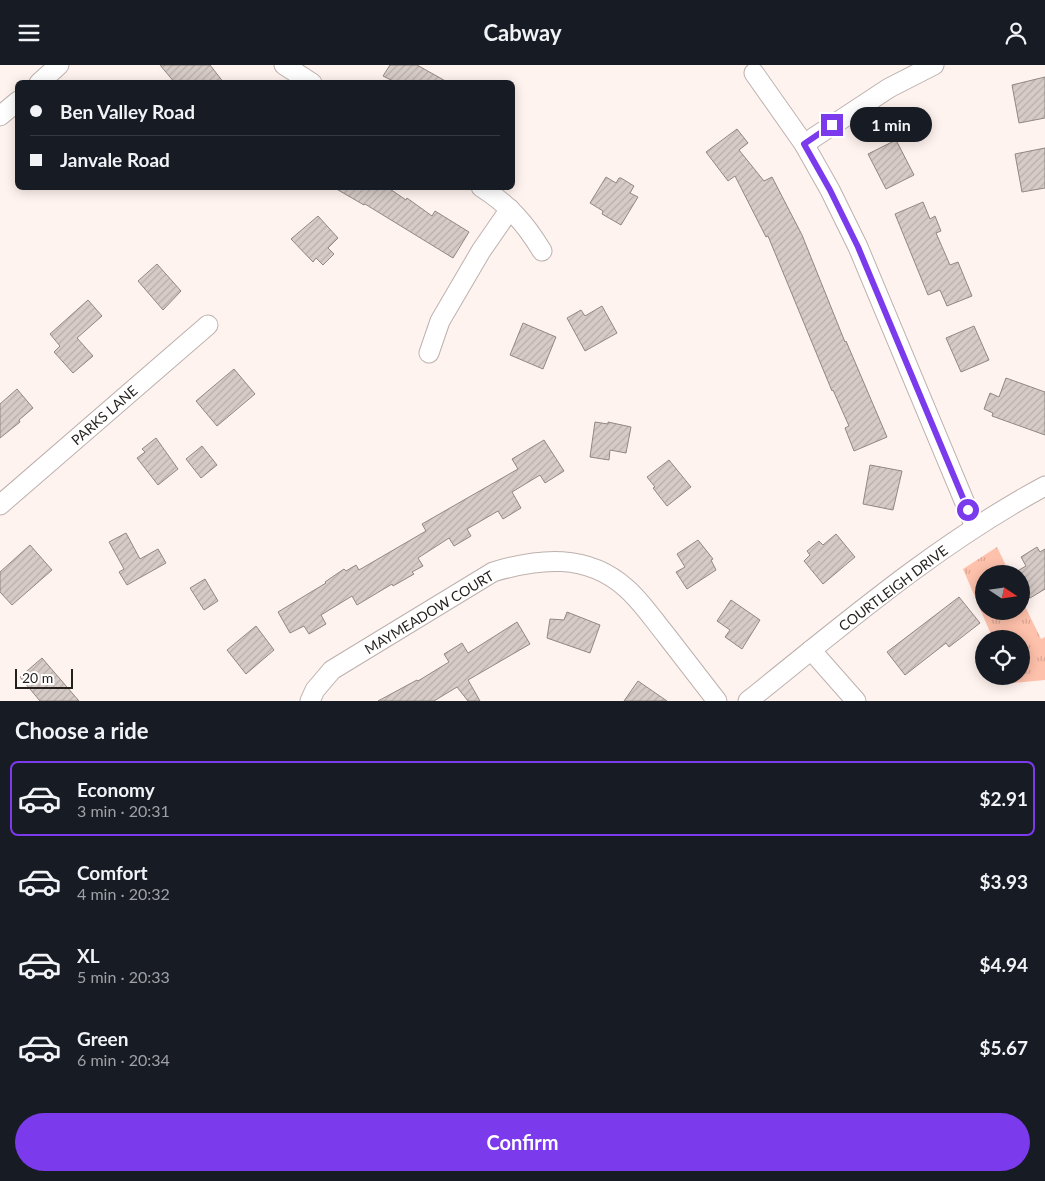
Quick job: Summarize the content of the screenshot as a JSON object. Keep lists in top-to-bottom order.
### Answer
{
  "streets": {
    "street": ["PARKS LANE", "COURTLEIGH DRIVE", "MAYMEADOW COURT"]
  },
  "scale_bar": "20 m",
  "north": "right",
  "page": {
    "header": "Cabway",
    "banner": ["Ben Valley Road", "Janvale Road"],
    "bubble": "1 min",
    "scale": "20 m",
    "heading": "Choose a ride",
    "list": [
      {
        "name": "Economy",
        "note": "3 min · 20:31",
        "value": "$2.91"
      },
      {
        "name": "Comfort",
        "note": "4 min · 20:32",
        "value": "$3.93"
      },
      {
        "name": "XL",
        "note": "5 min · 20:33",
        "value": "$4.94"
      },
      {
        "name": "Green",
        "note": "6 min · 20:34",
        "value": "$5.67"
      }
    ],
    "buttons": "Confirm"
  }
}
